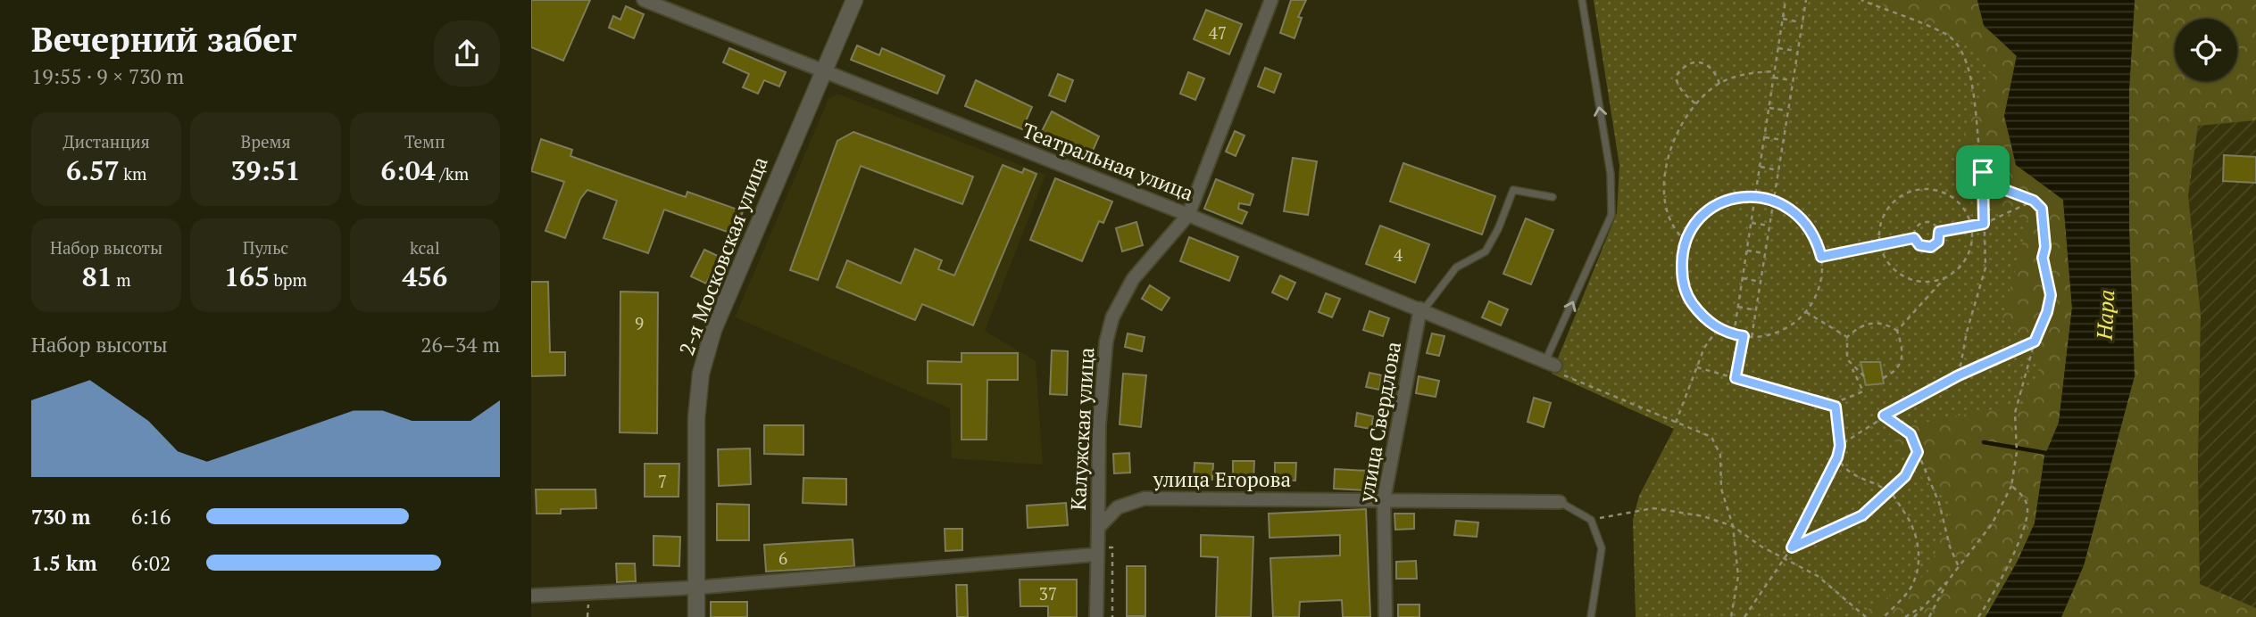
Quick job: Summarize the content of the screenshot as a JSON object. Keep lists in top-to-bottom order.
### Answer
{
  "streets": {
    "street": [
      "Театральная улица",
      "2-я Московская улица",
      "улица Свердлова",
      "Калужская улица",
      "улица Егорова"
    ]
  },
  "crossings": [
    ["Театральная улица", "2-я Московская улица"],
    ["Театральная улица", "улица Свердлова"],
    ["Театральная улица", "Калужская улица"],
    ["улица Свердлова", "улица Егорова"],
    ["Калужская улица", "улица Егорова"]
  ],
  "water": ["Нара"],
  "house_numbers": [
    "47",
    "4",
    "9",
    "7",
    "6",
    "37"
  ],
  "page": {
    "heading": ["Вечерний забег", "19:55 · 9 × 730 m"],
    "stats": [
      ["Дистанция", "6.57 km"],
      ["Время", "39:51"],
      ["Темп", "6:04 /km"],
      ["Набор высоты", "81 m"],
      ["Пульс", "165 bpm"],
      ["kcal", "456"]
    ],
    "chart": ["Набор высоты", "26–34 m"],
    "list": [
      {
        "name": "730 m",
        "note": "6:16"
      },
      {
        "name": "1.5 km",
        "note": "6:02"
      }
    ]
  }
}
